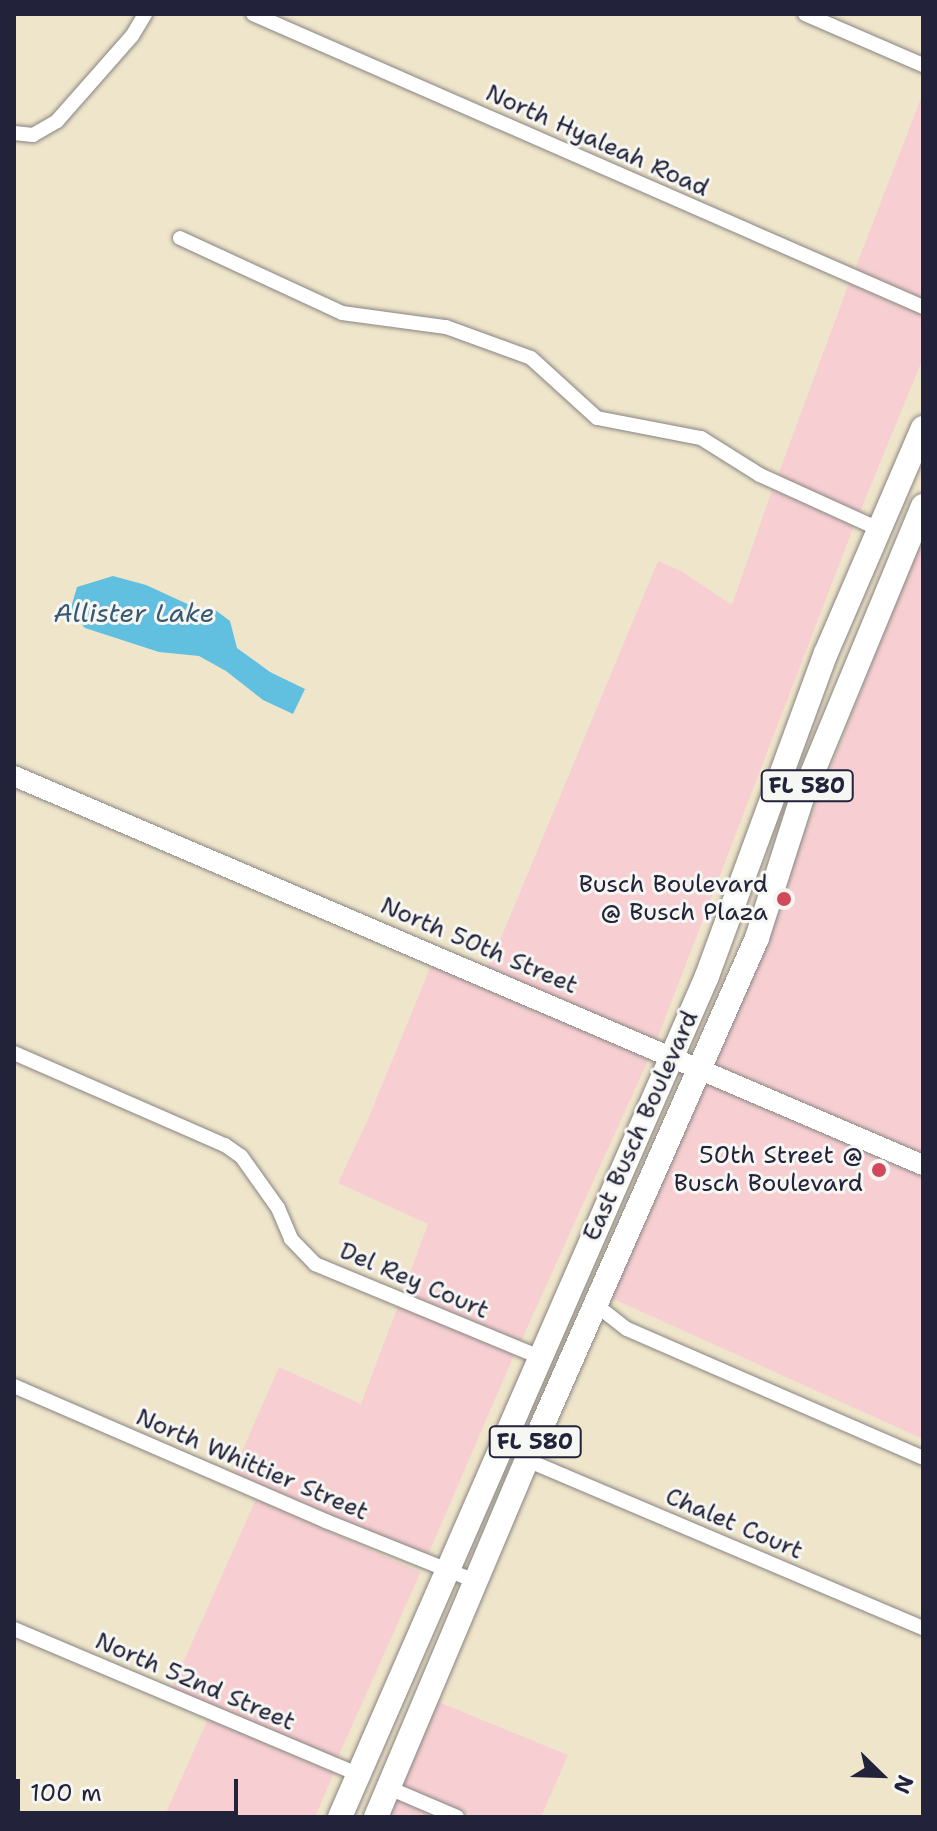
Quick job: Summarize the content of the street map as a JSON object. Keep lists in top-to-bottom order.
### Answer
{
  "streets": {
    "main road": ["FL 580", "East Busch Boulevard"],
    "street": [
      "North Hyaleah Road",
      "North 50th Street",
      "Del Rey Court",
      "North Whittier Street",
      "Chalet Court",
      "North 52nd Street"
    ]
  },
  "crossings": [
    ["North 50th Street", "East Busch Boulevard"],
    ["East Busch Boulevard", "Del Rey Court"],
    ["East Busch Boulevard", "North Whittier Street"],
    ["East Busch Boulevard", "Chalet Court"],
    ["East Busch Boulevard", "North 52nd Street"]
  ],
  "water": ["Allister Lake"],
  "places": ["Busch Boulevard @ Busch Plaza", "50th Street @ Busch Boulevard"],
  "scale_bar": "100 m",
  "north": "bottom right"
}
